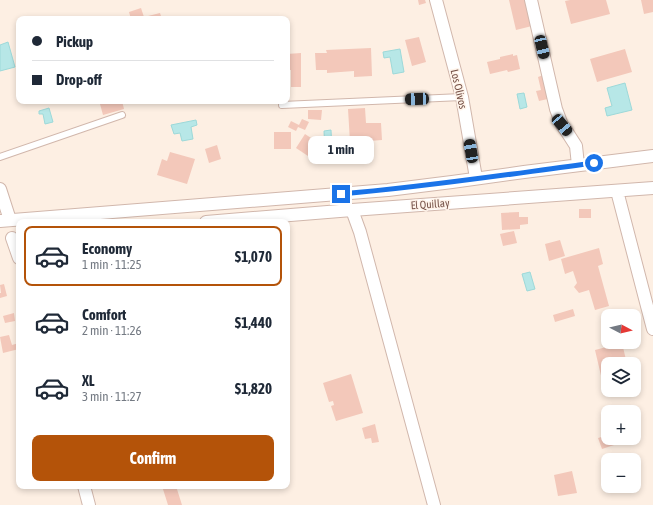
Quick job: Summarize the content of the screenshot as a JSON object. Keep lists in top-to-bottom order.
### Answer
{
  "streets": {
    "street": ["Los Olivos", "El Quillay"]
  },
  "north": "right",
  "page": {
    "banner": ["Pickup", "Drop-off"],
    "bubble": "1 min",
    "list": [
      {
        "name": "Economy",
        "note": "1 min · 11:25",
        "value": "$1,070"
      },
      {
        "name": "Comfort",
        "note": "2 min · 11:26",
        "value": "$1,440"
      },
      {
        "name": "XL",
        "note": "3 min · 11:27",
        "value": "$1,820"
      }
    ],
    "map_buttons": ["+", "−"],
    "buttons": "Confirm"
  }
}
